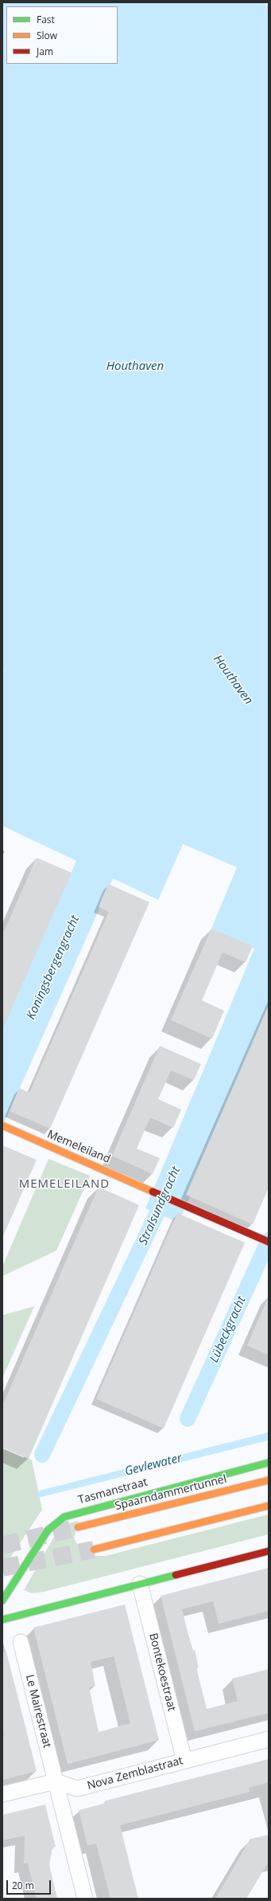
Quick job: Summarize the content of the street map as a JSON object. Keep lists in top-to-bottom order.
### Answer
{
  "streets": {
    "main road": ["Memeleiland", "Tasmanstraat", "Spaarndammertunnel"],
    "street": ["Bontekoestraat", "Le Mairestraat", "Nova Zemblastraat"]
  },
  "crossings": [
    ["Bontekoestraat", "Nova Zemblastraat"],
    ["Le Mairestraat", "Nova Zemblastraat"]
  ],
  "districts": ["MEMELEILAND"],
  "water": [
    "Houthaven",
    "Koningsbergengracht",
    "Stralsundgracht",
    "Lübeckgracht",
    "Gevlewater"
  ],
  "legend": ["Fast", "Slow", "Jam"],
  "scale_bar": "20 m"
}
